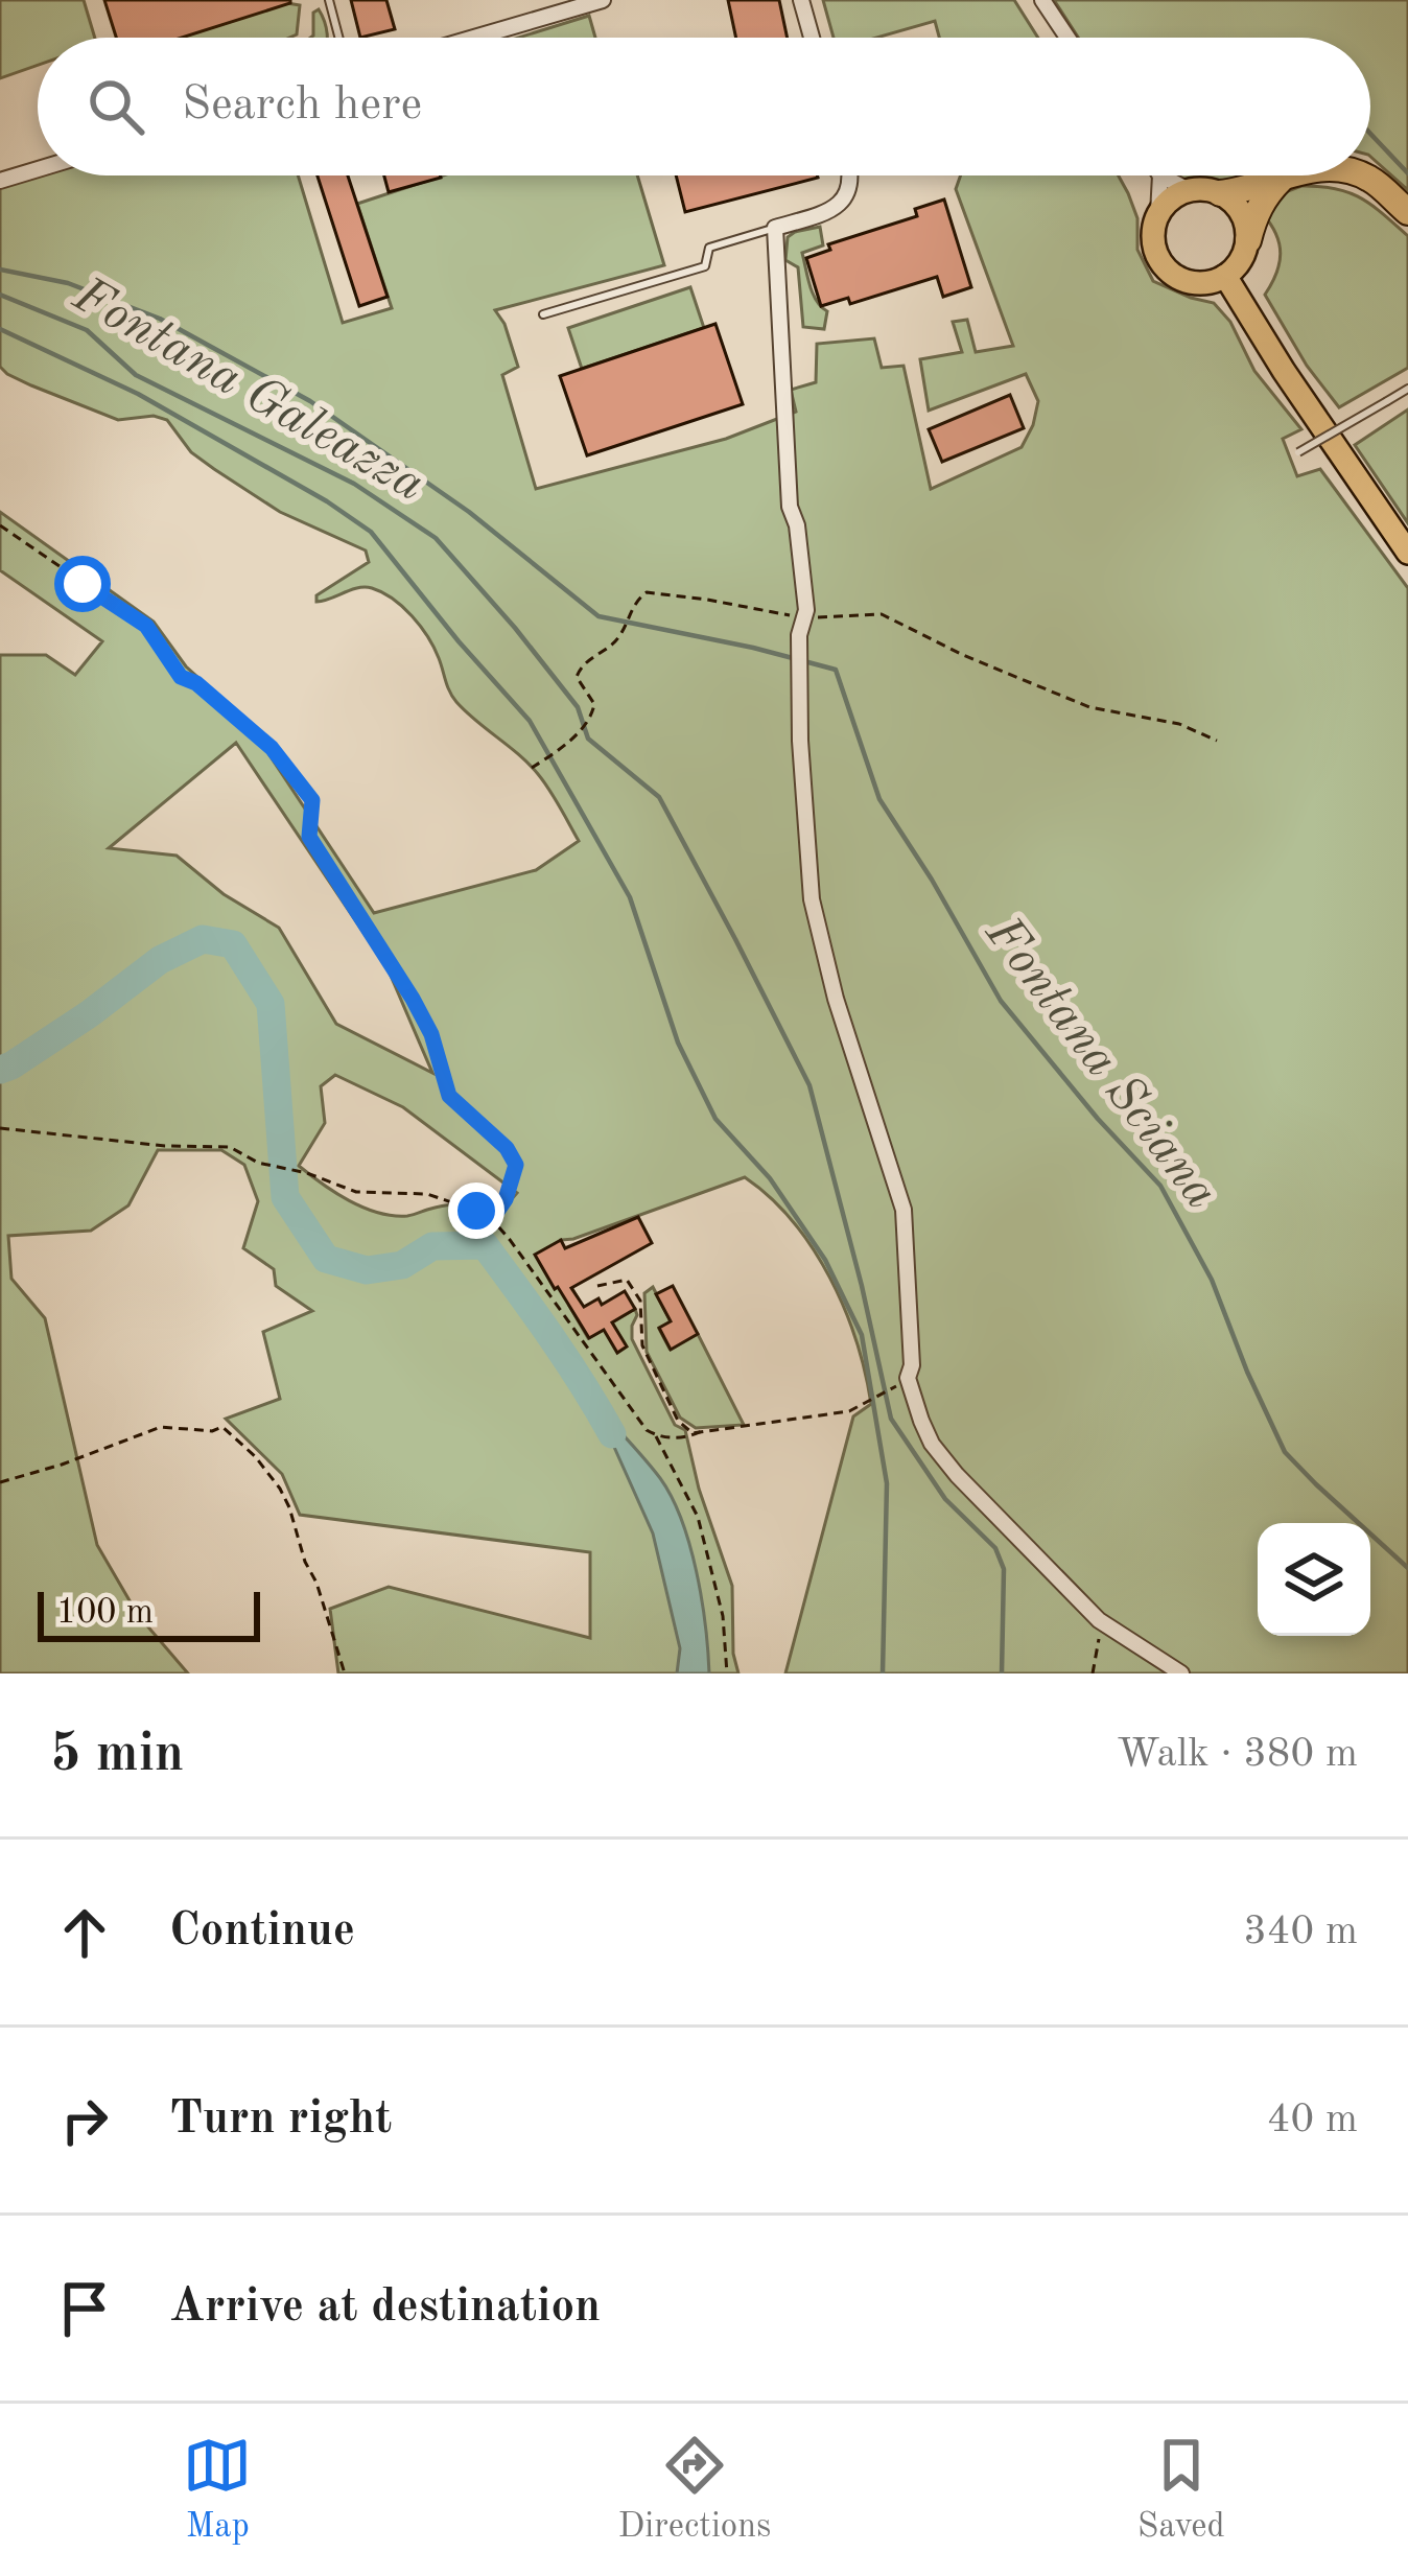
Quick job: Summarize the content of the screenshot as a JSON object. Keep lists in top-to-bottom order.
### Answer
{
  "water": ["Fontana Galeazza", "Fontana Sciana"],
  "scale_bar": "100 m",
  "page": {
    "search": "Search here",
    "scale": "100 m",
    "heading": ["5 min", "Walk · 380 m"],
    "list": [
      ["Continue", "340 m"],
      ["Turn right", "40 m"],
      "Arrive at destination"
    ],
    "nav": ["Map", "Directions", "Saved"]
  }
}
